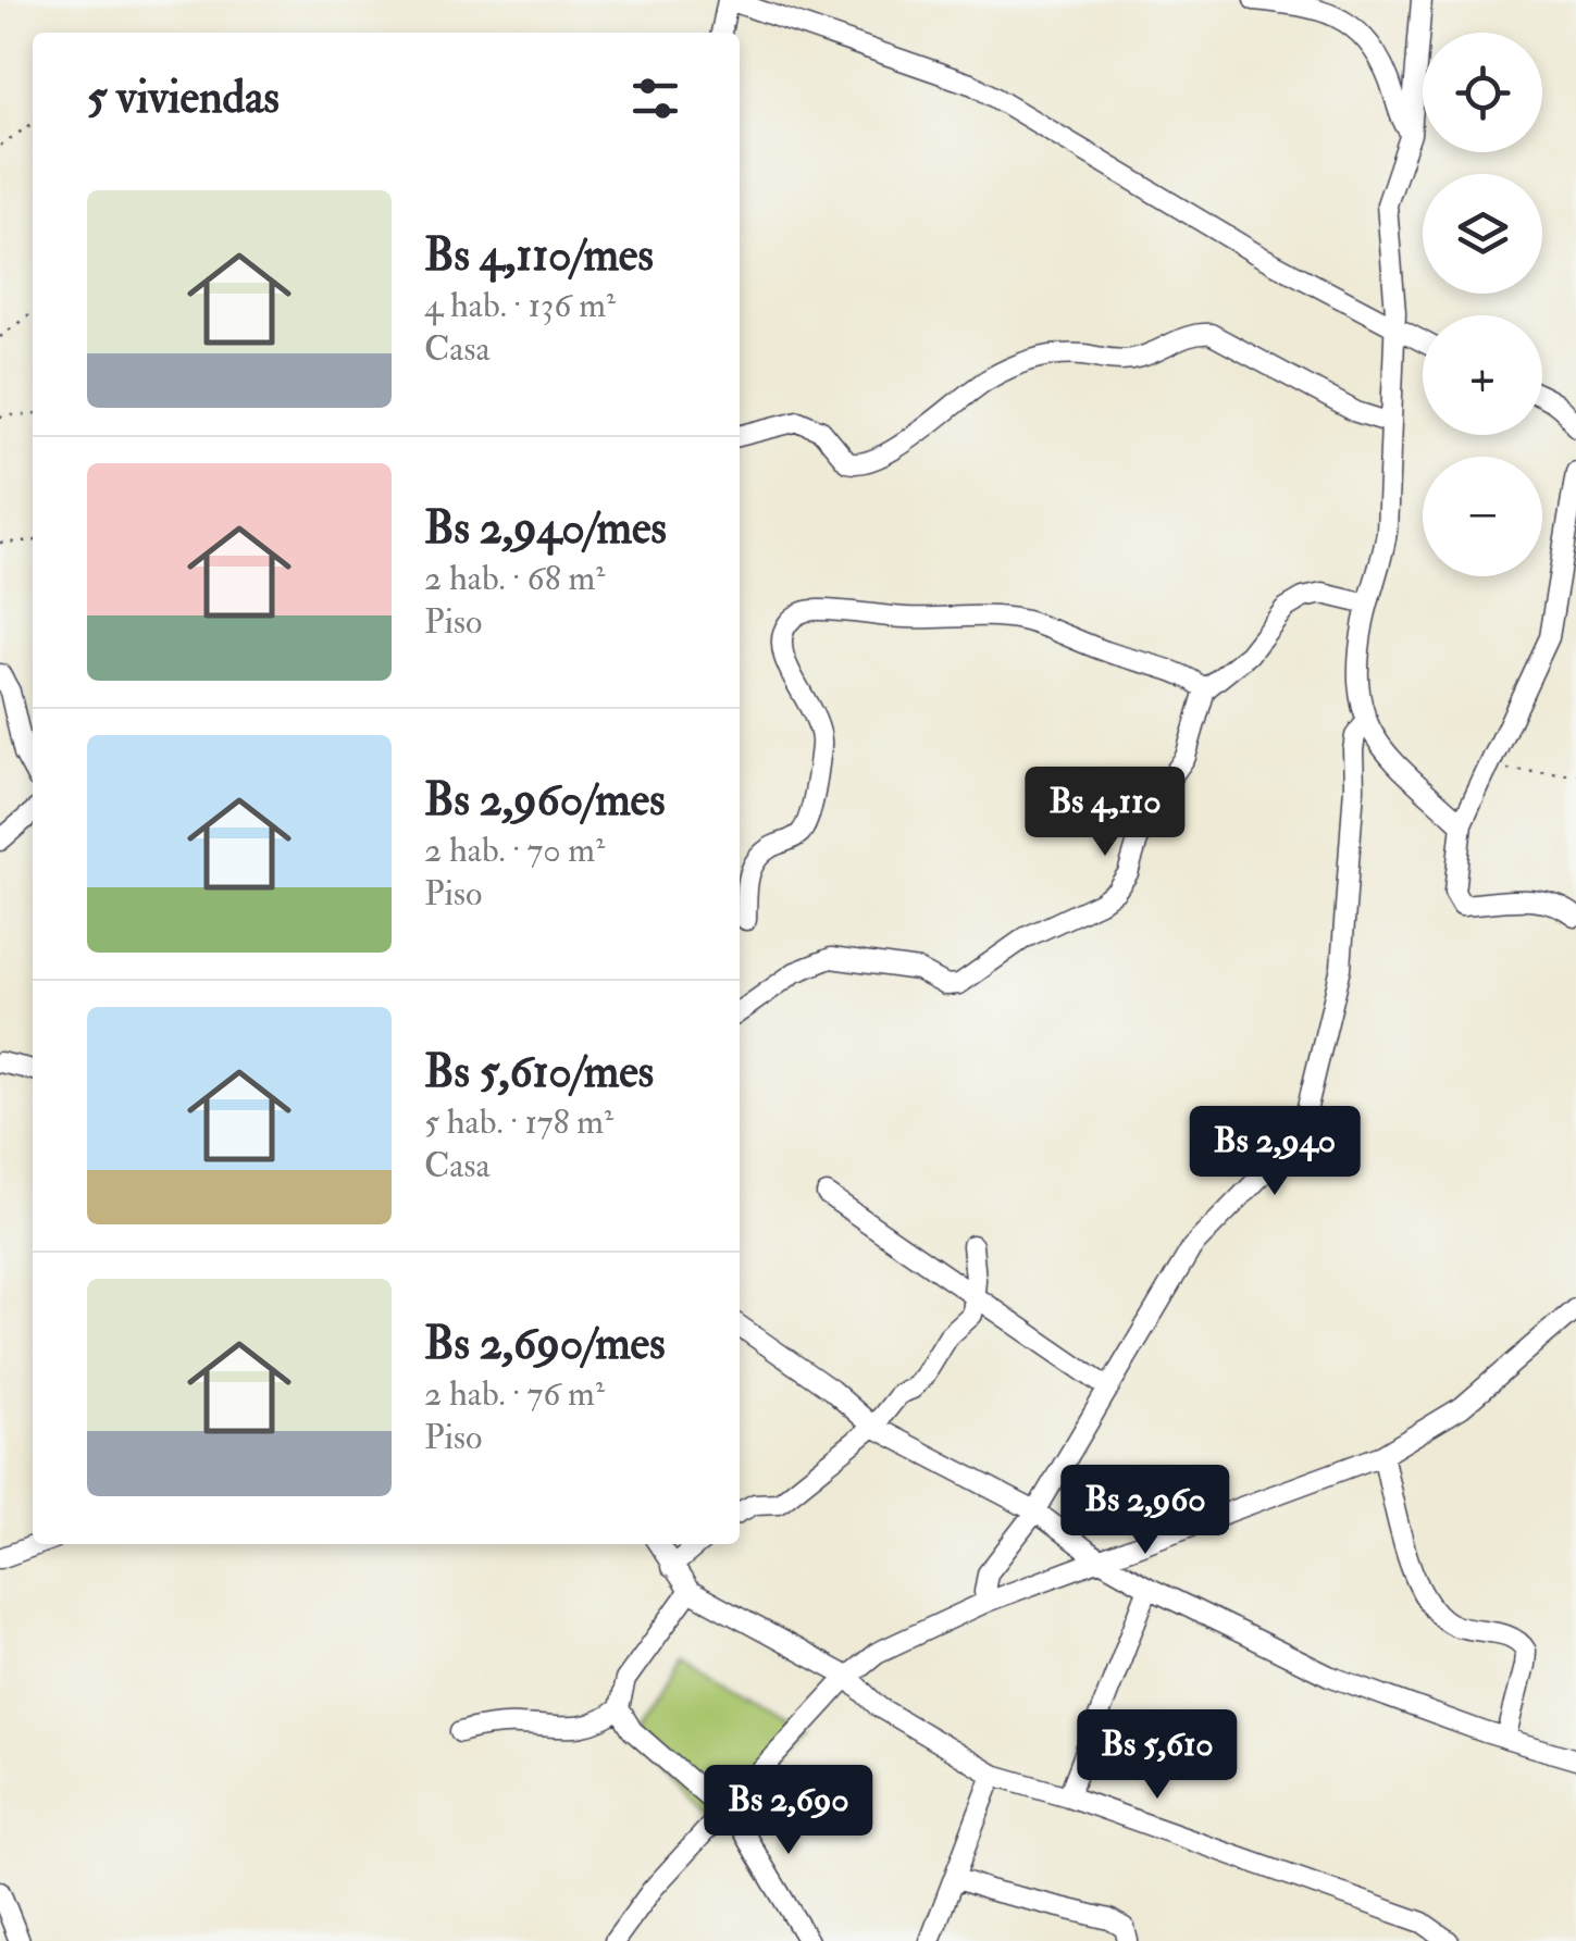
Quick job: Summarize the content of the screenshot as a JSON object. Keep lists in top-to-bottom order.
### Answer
{
  "page": {
    "map_buttons": ["+", "−"],
    "heading": "5 viviendas",
    "list": [
      {
        "name": "Bs 4,110/mes",
        "note": "4 hab. · 136 m² · Casa"
      },
      {
        "name": "Bs 2,940/mes",
        "note": "2 hab. · 68 m² · Piso"
      },
      {
        "name": "Bs 2,960/mes",
        "note": "2 hab. · 70 m² · Piso"
      },
      {
        "name": "Bs 5,610/mes",
        "note": "5 hab. · 178 m² · Casa"
      },
      {
        "name": "Bs 2,690/mes",
        "note": "2 hab. · 76 m² · Piso"
      }
    ],
    "price": [
      "Bs 4,110",
      "Bs 2,940",
      "Bs 2,960",
      "Bs 5,610",
      "Bs 2,690"
    ]
  }
}
